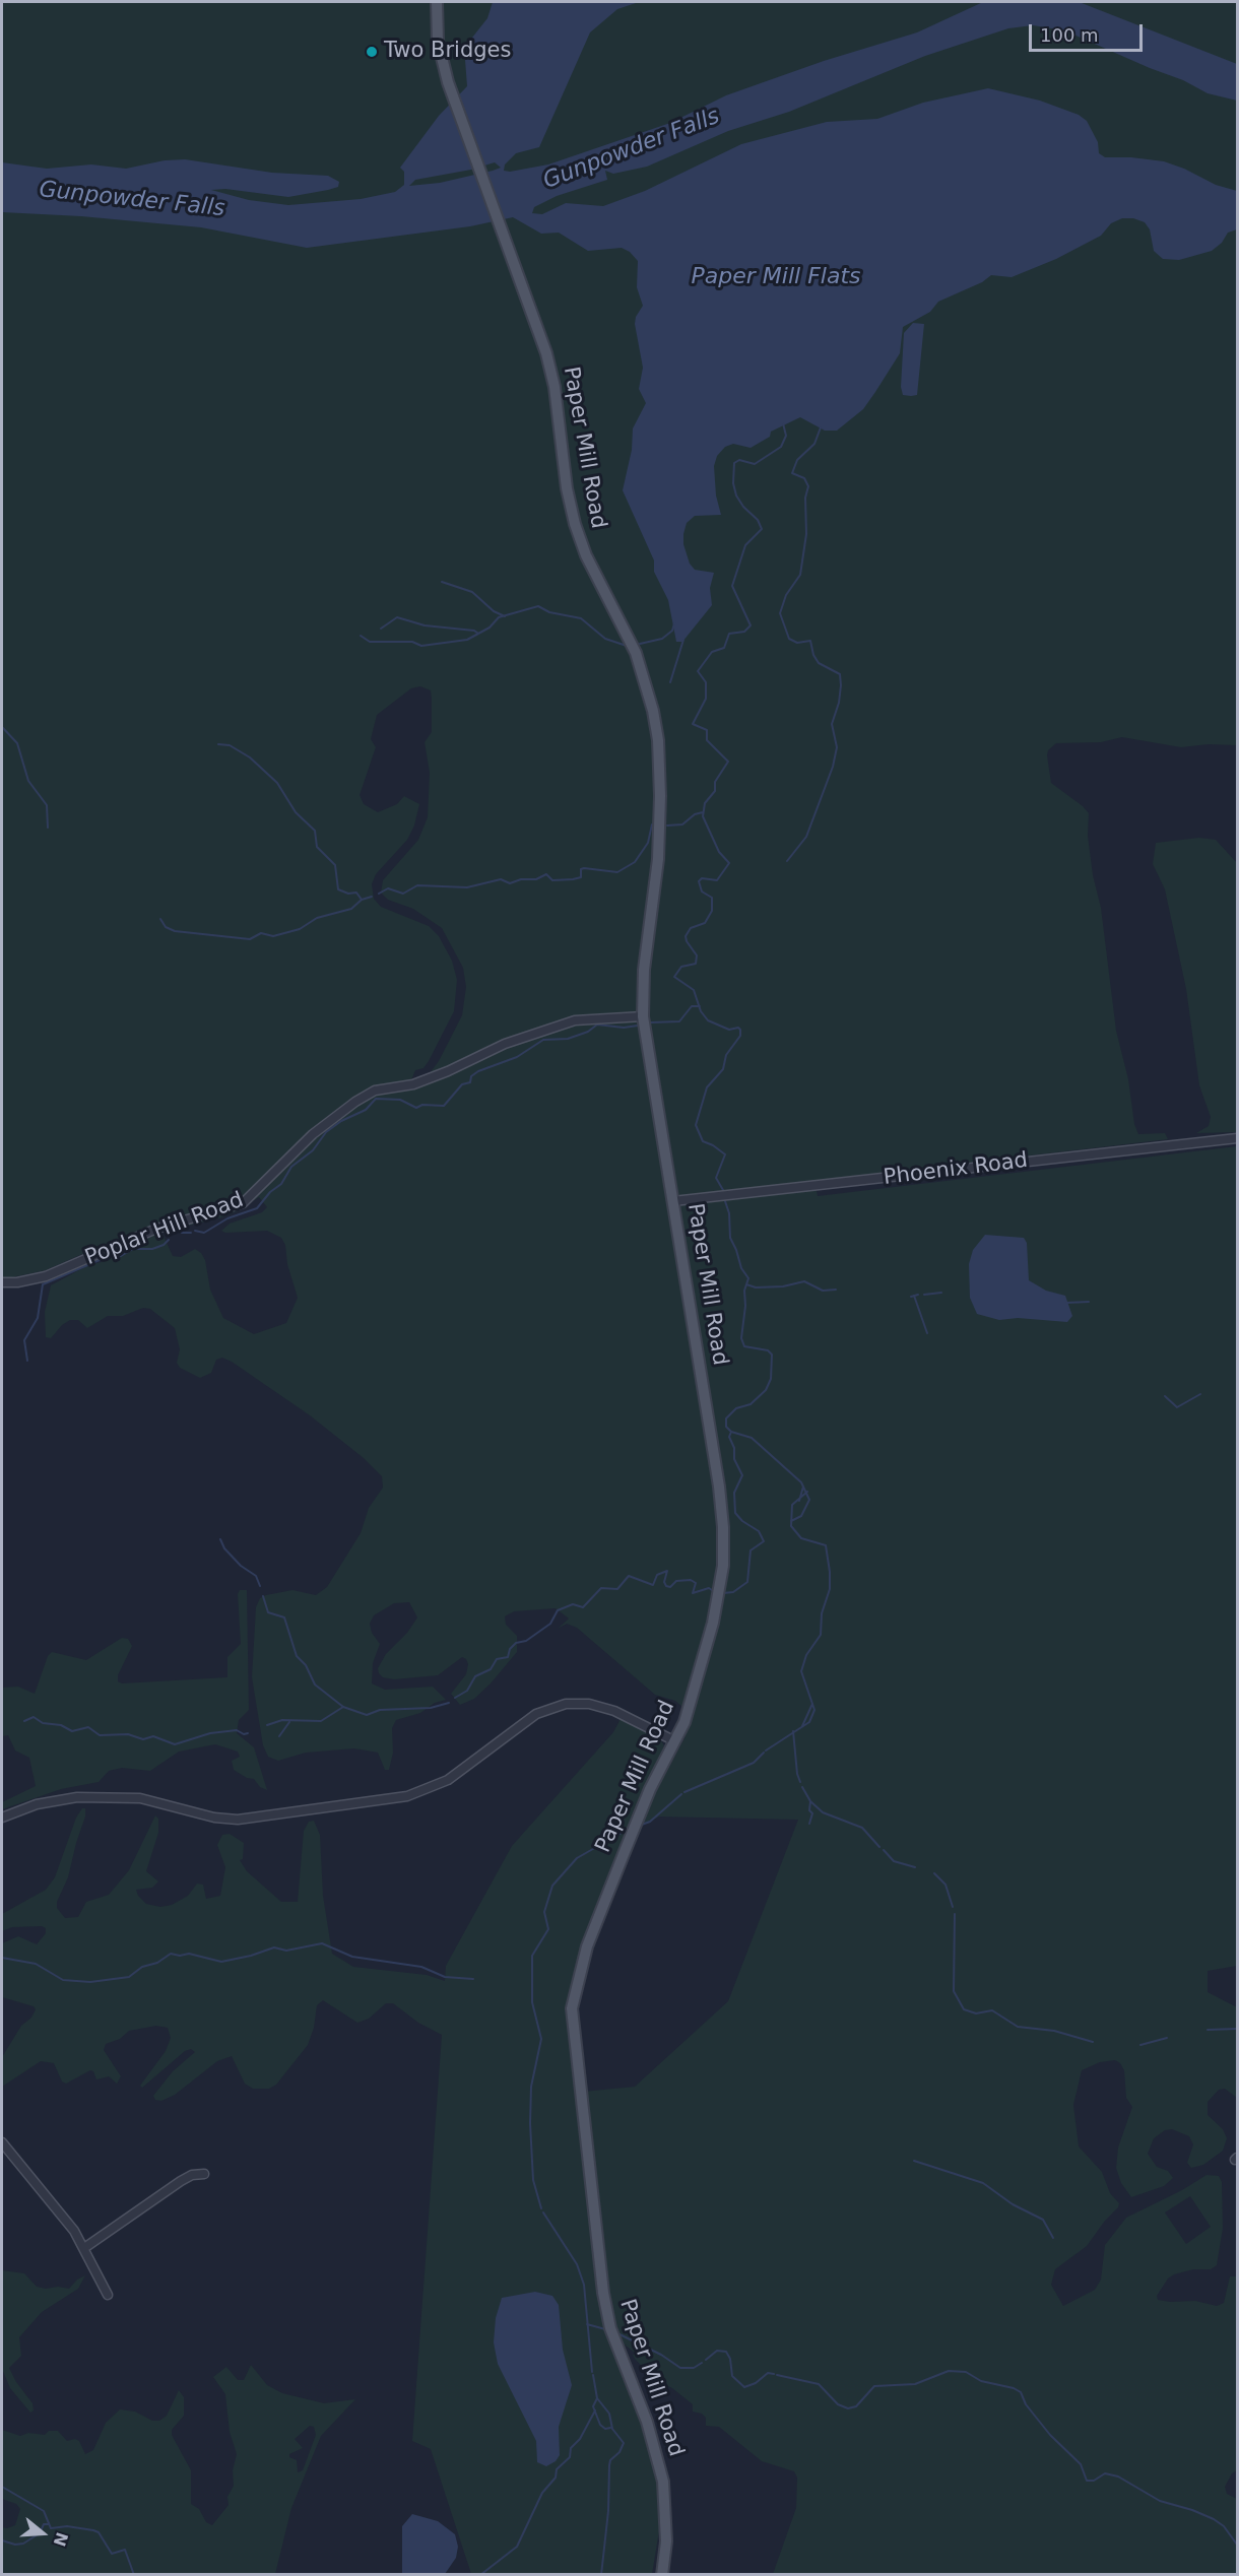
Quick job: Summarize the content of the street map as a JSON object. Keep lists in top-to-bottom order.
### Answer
{
  "streets": {
    "main road": ["Paper Mill Road"],
    "street": ["Phoenix Road", "Poplar Hill Road"]
  },
  "crossings": [
    ["Paper Mill Road", "Phoenix Road"],
    ["Paper Mill Road", "Poplar Hill Road"]
  ],
  "water": ["Gunpowder Falls", "Paper Mill Flats"],
  "places": ["Two Bridges"],
  "scale_bar": "100 m",
  "north": "right"
}
